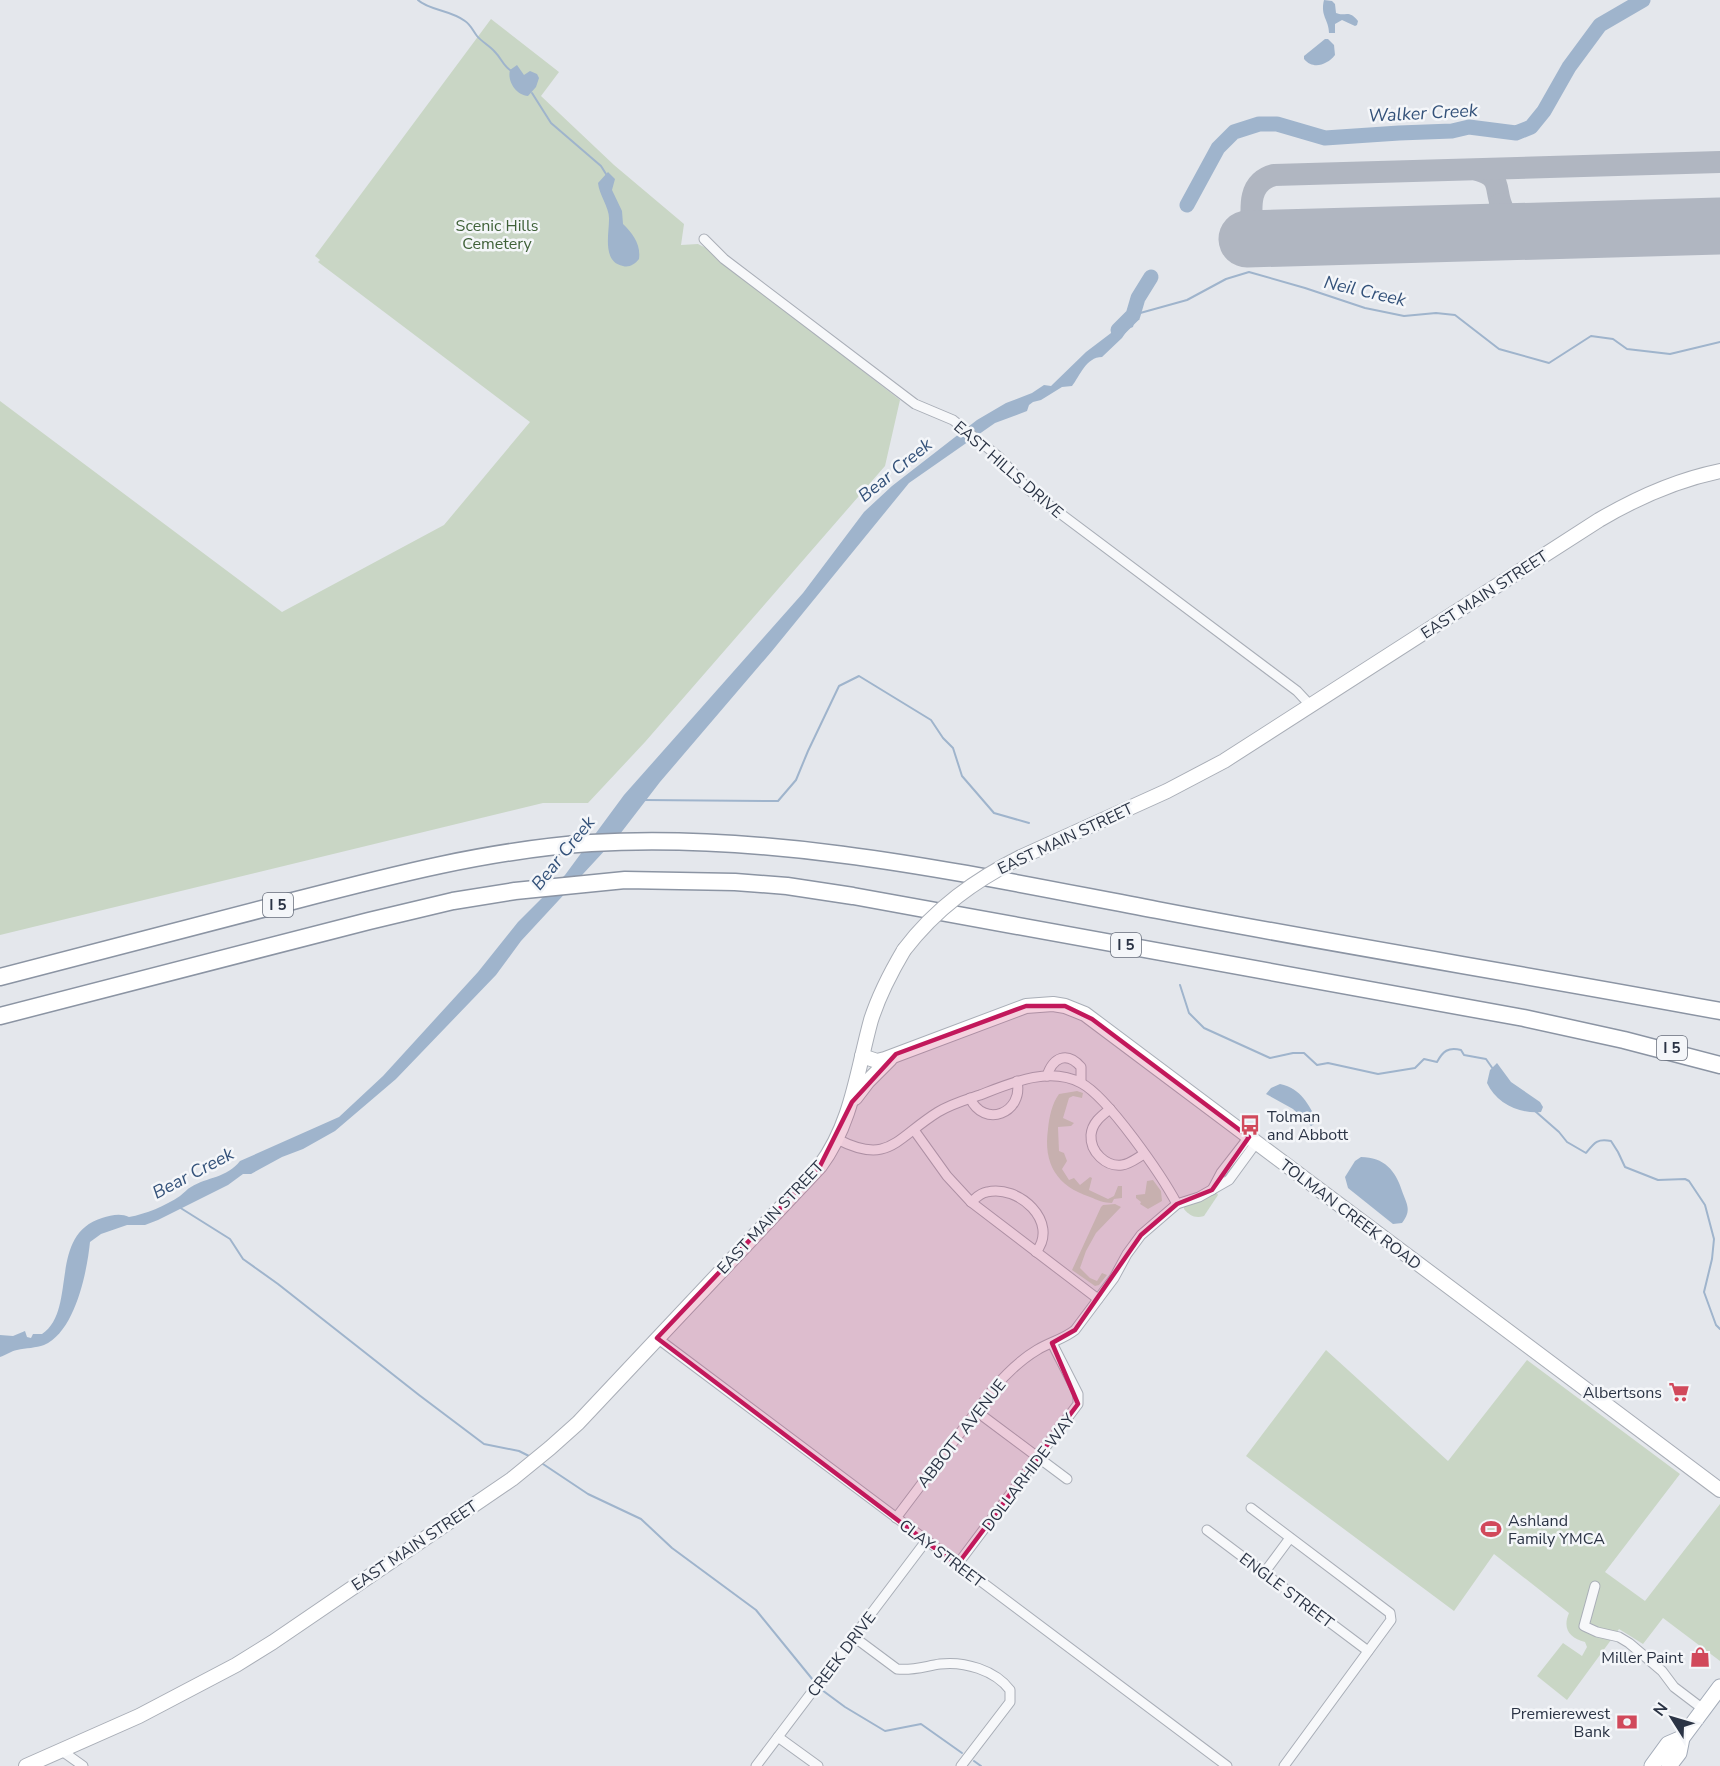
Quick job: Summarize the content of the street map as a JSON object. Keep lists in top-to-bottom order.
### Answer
{
  "streets": {
    "highway": ["I 5"],
    "street": [
      "EAST HILLS DRIVE",
      "EAST MAIN STREET",
      "TOLMAN CREEK ROAD",
      "ABBOTT AVENUE",
      "DOLLARHIDE WAY",
      "CLAY STREET",
      "ENGLE STREET",
      "CREEK DRIVE"
    ]
  },
  "crossings": [
    ["EAST HILLS DRIVE", "EAST MAIN STREET"],
    ["EAST MAIN STREET", "TOLMAN CREEK ROAD"],
    ["EAST MAIN STREET", "CLAY STREET"],
    ["TOLMAN CREEK ROAD", "ABBOTT AVENUE"],
    ["ABBOTT AVENUE", "DOLLARHIDE WAY"],
    ["ABBOTT AVENUE", "CLAY STREET"],
    ["DOLLARHIDE WAY", "CLAY STREET"],
    ["CLAY STREET", "CREEK DRIVE"]
  ],
  "water": ["Walker Creek", "Neil Creek", "Bear Creek"],
  "parks": ["Scenic Hills Cemetery"],
  "places": {
    "bus stop": ["Tolman and Abbott"],
    "supermarket": ["Albertsons"],
    "sports": ["Ashland Family YMCA"],
    "shop": ["Miller Paint"],
    "bank": ["Premierewest Bank"]
  },
  "north": "top left"
}
